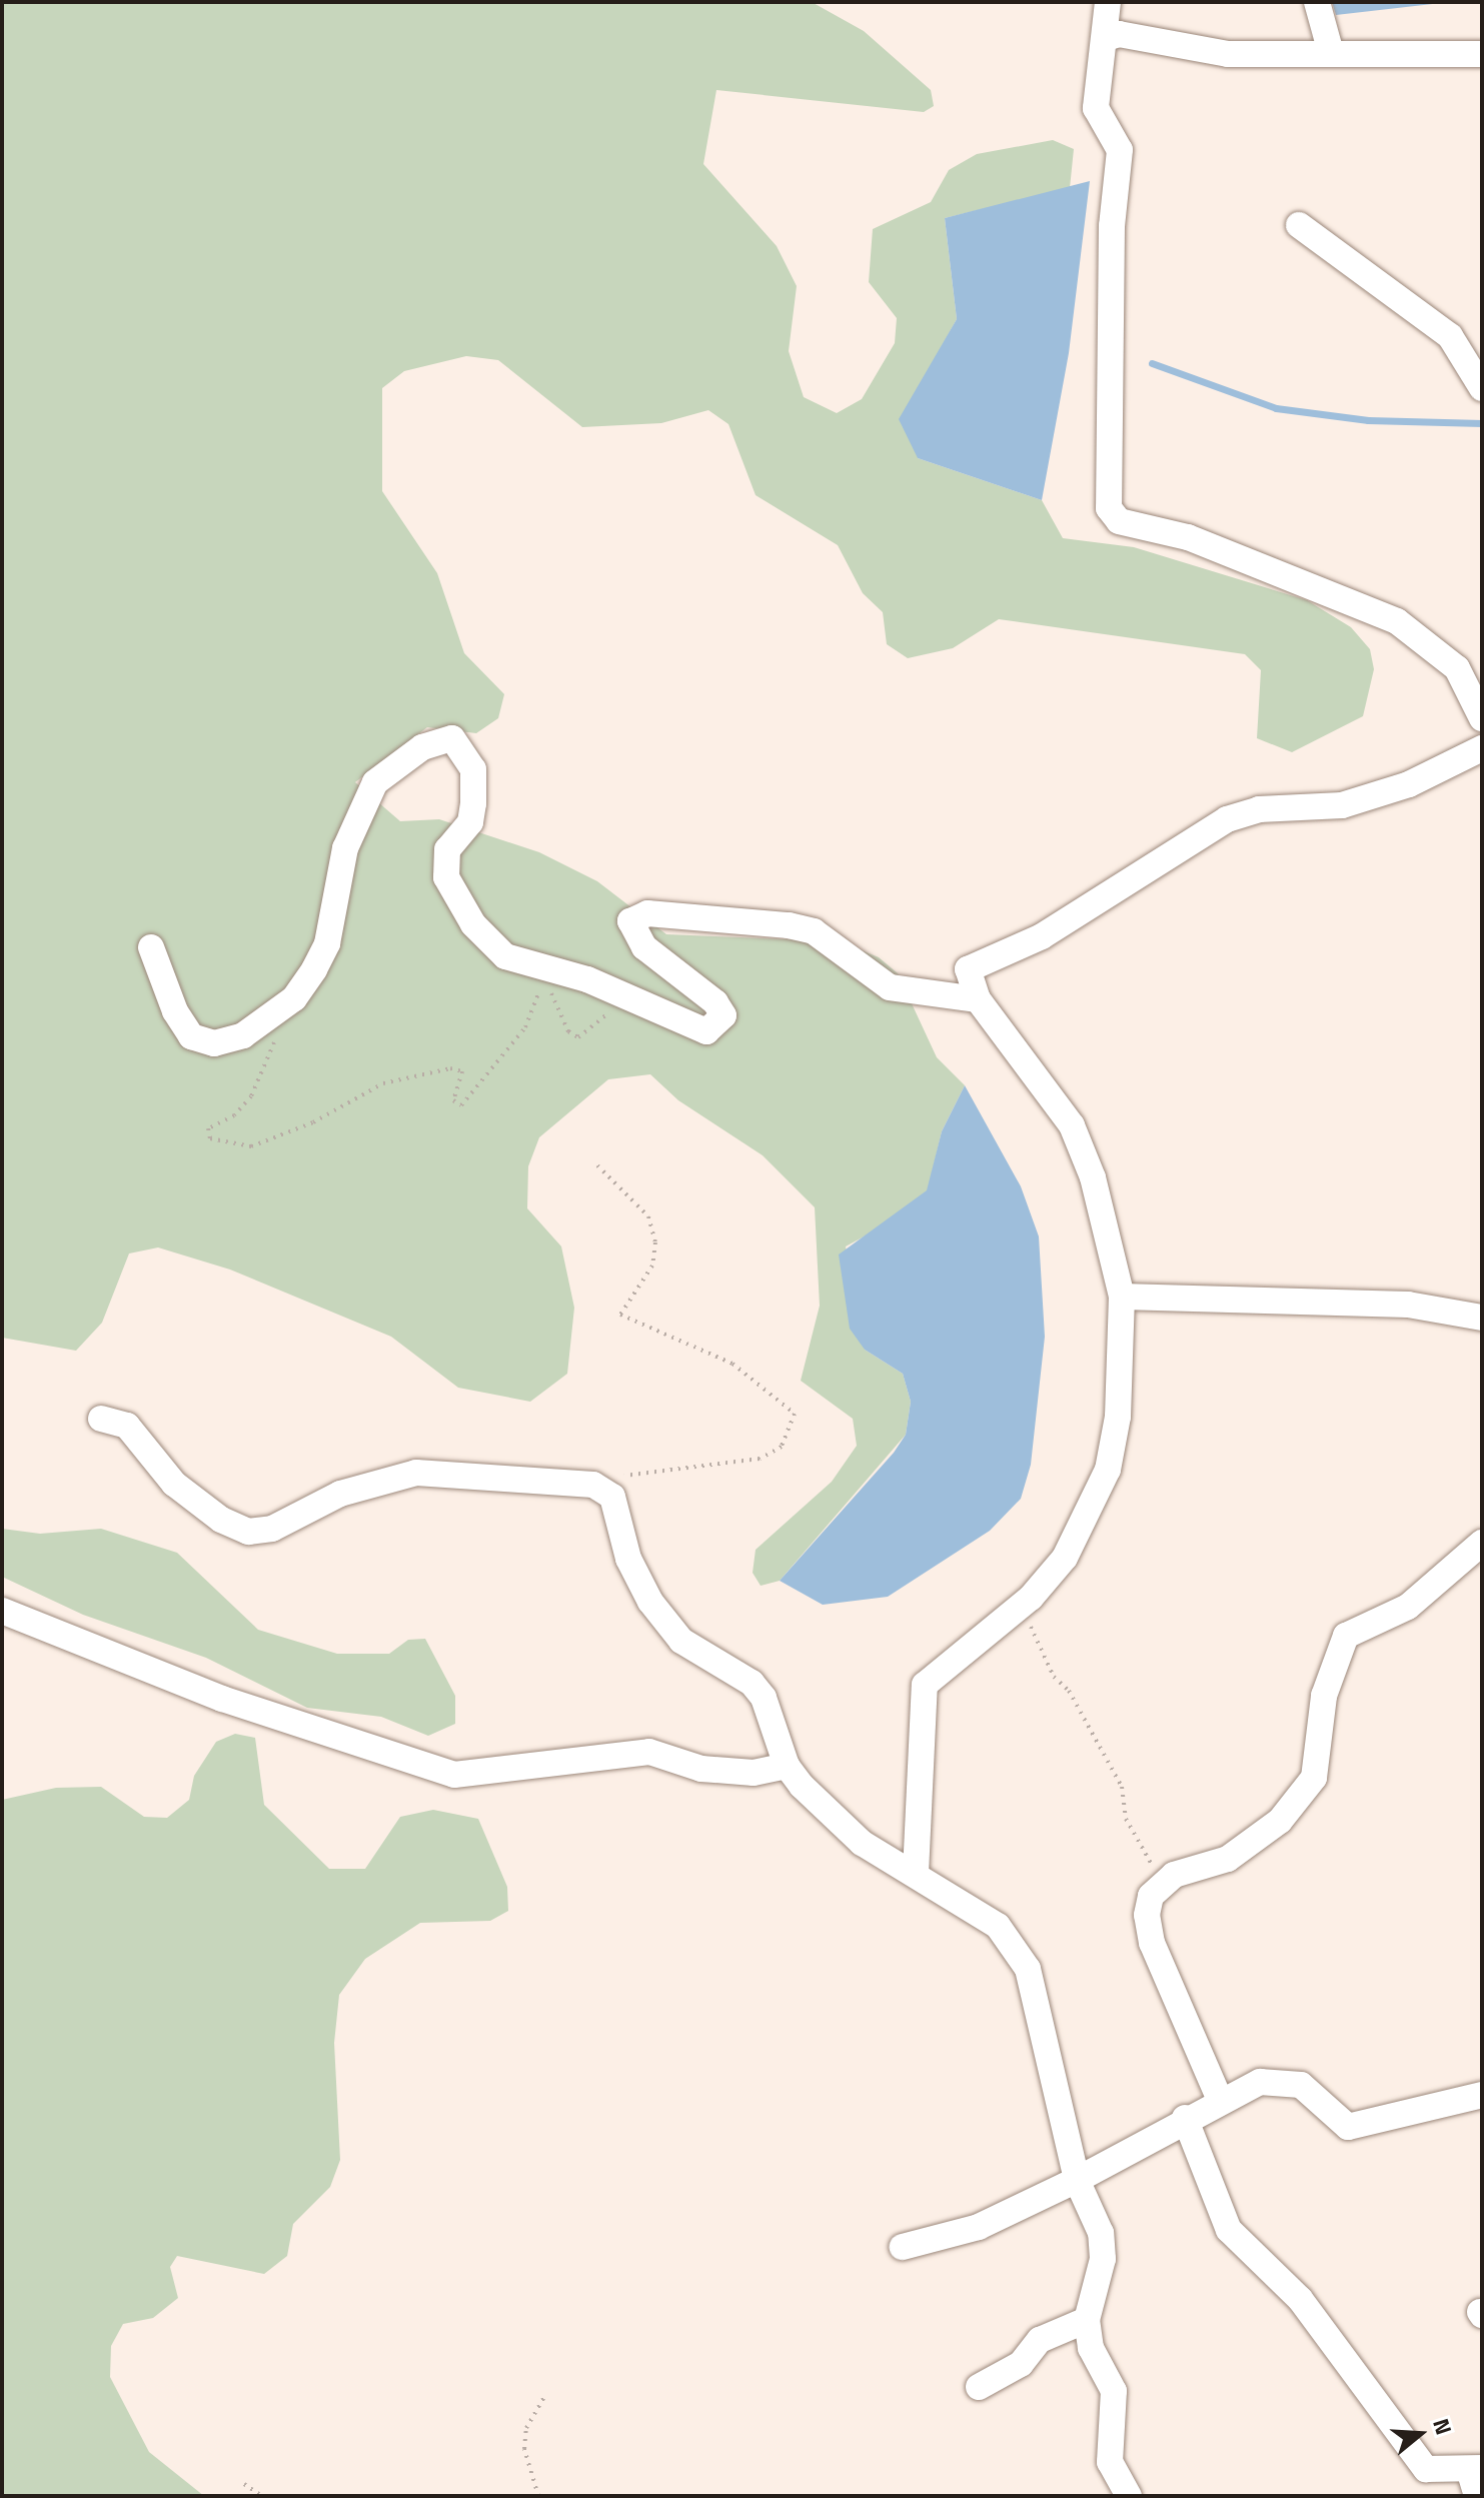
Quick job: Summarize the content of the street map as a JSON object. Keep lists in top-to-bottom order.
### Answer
{
  "north": "right"
}
